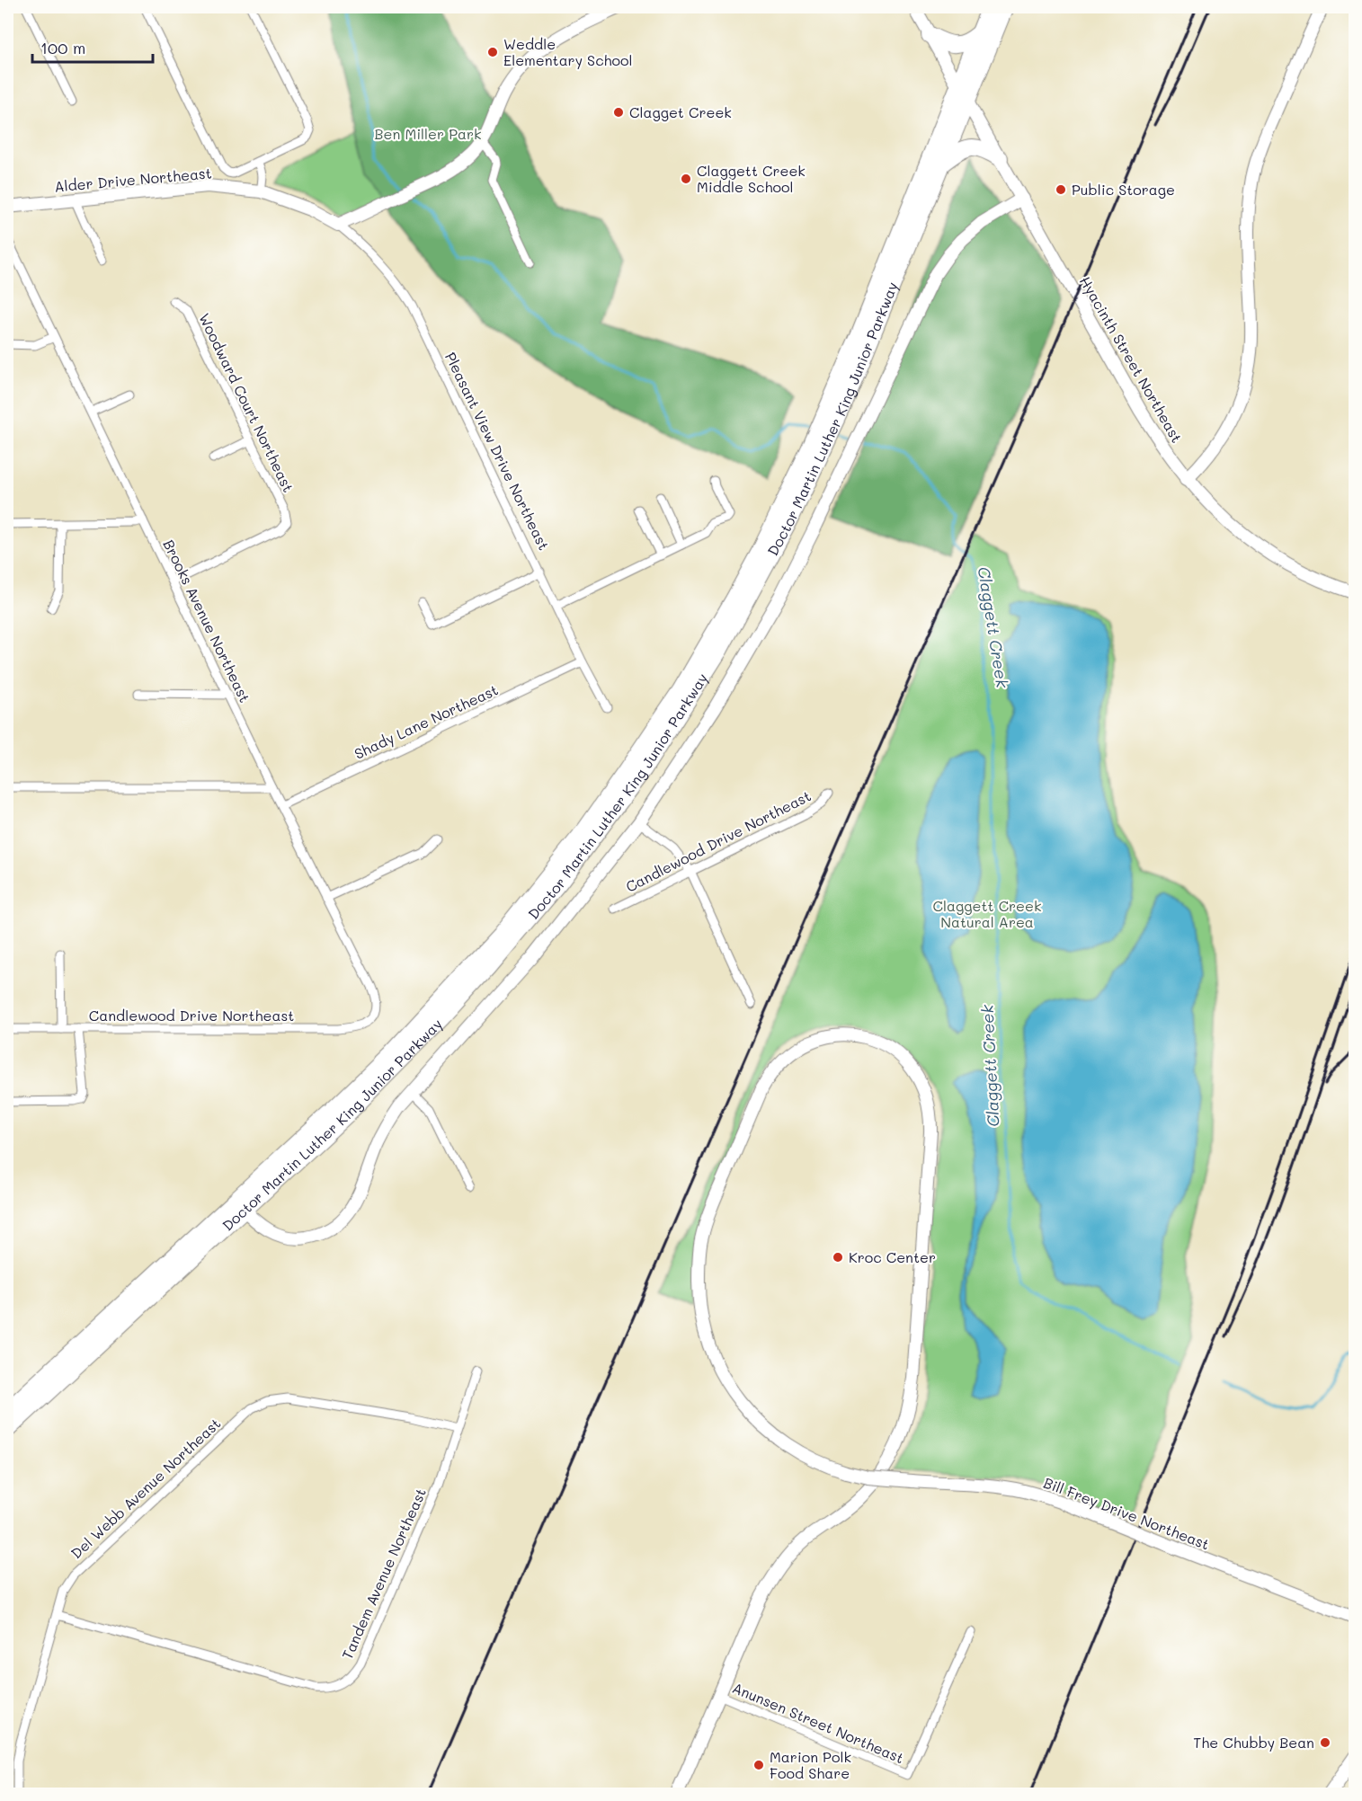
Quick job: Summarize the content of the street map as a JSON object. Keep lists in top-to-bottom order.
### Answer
{
  "streets": {
    "highway": ["Doctor Martin Luther King Junior Parkway"],
    "street": [
      "Alder Drive Northeast",
      "Hyacinth Street Northeast",
      "Woodward Court Northeast",
      "Pleasant View Drive Northeast",
      "Brooks Avenue Northeast",
      "Shady Lane Northeast",
      "Candlewood Drive Northeast",
      "Del Webb Avenue Northeast",
      "Bill Frey Drive Northeast",
      "Tandem Avenue Northeast",
      "Anunsen Street Northeast"
    ]
  },
  "crossings": [
    ["Alder Drive Northeast", "Pleasant View Drive Northeast"],
    ["Hyacinth Street Northeast", "Doctor Martin Luther King Junior Parkway"],
    ["Woodward Court Northeast", "Brooks Avenue Northeast"],
    ["Pleasant View Drive Northeast", "Shady Lane Northeast"],
    ["Brooks Avenue Northeast", "Shady Lane Northeast"],
    ["Brooks Avenue Northeast", "Candlewood Drive Northeast"],
    ["Del Webb Avenue Northeast", "Tandem Avenue Northeast"],
    ["Bill Frey Drive Northeast", "Anunsen Street Northeast"]
  ],
  "water": ["Claggett Creek"],
  "parks": ["Ben Miller Park", "Claggett Creek Natural Area"],
  "places": [
    "Weddle Elementary School",
    "Clagget Creek",
    "Claggett Creek Middle School",
    "Public Storage",
    "Kroc Center",
    "The Chubby Bean",
    "Marion Polk Food Share"
  ],
  "scale_bar": "100 m"
}
